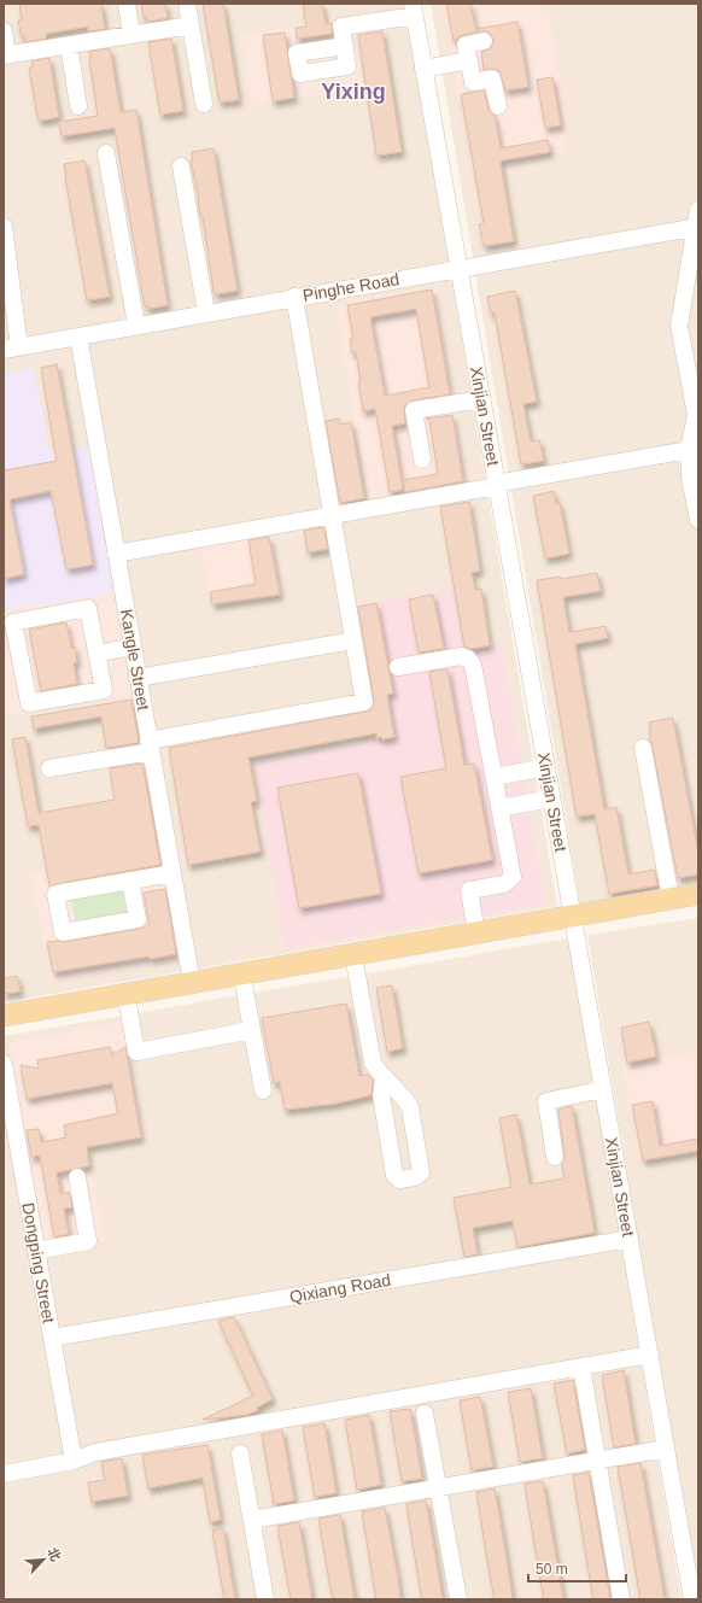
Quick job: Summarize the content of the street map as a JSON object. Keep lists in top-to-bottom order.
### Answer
{
  "streets": {
    "street": [
      "Pinghe Road",
      "Xinjian Street",
      "Kangle Street",
      "Dongping Street",
      "Qixiang Road"
    ]
  },
  "crossings": [
    ["Pinghe Road", "Xinjian Street"],
    ["Pinghe Road", "Kangle Street"],
    ["Xinjian Street", "Qixiang Road"],
    ["Dongping Street", "Qixiang Road"]
  ],
  "districts": ["Yixing"],
  "scale_bar": "50 m",
  "north": "top right"
}
